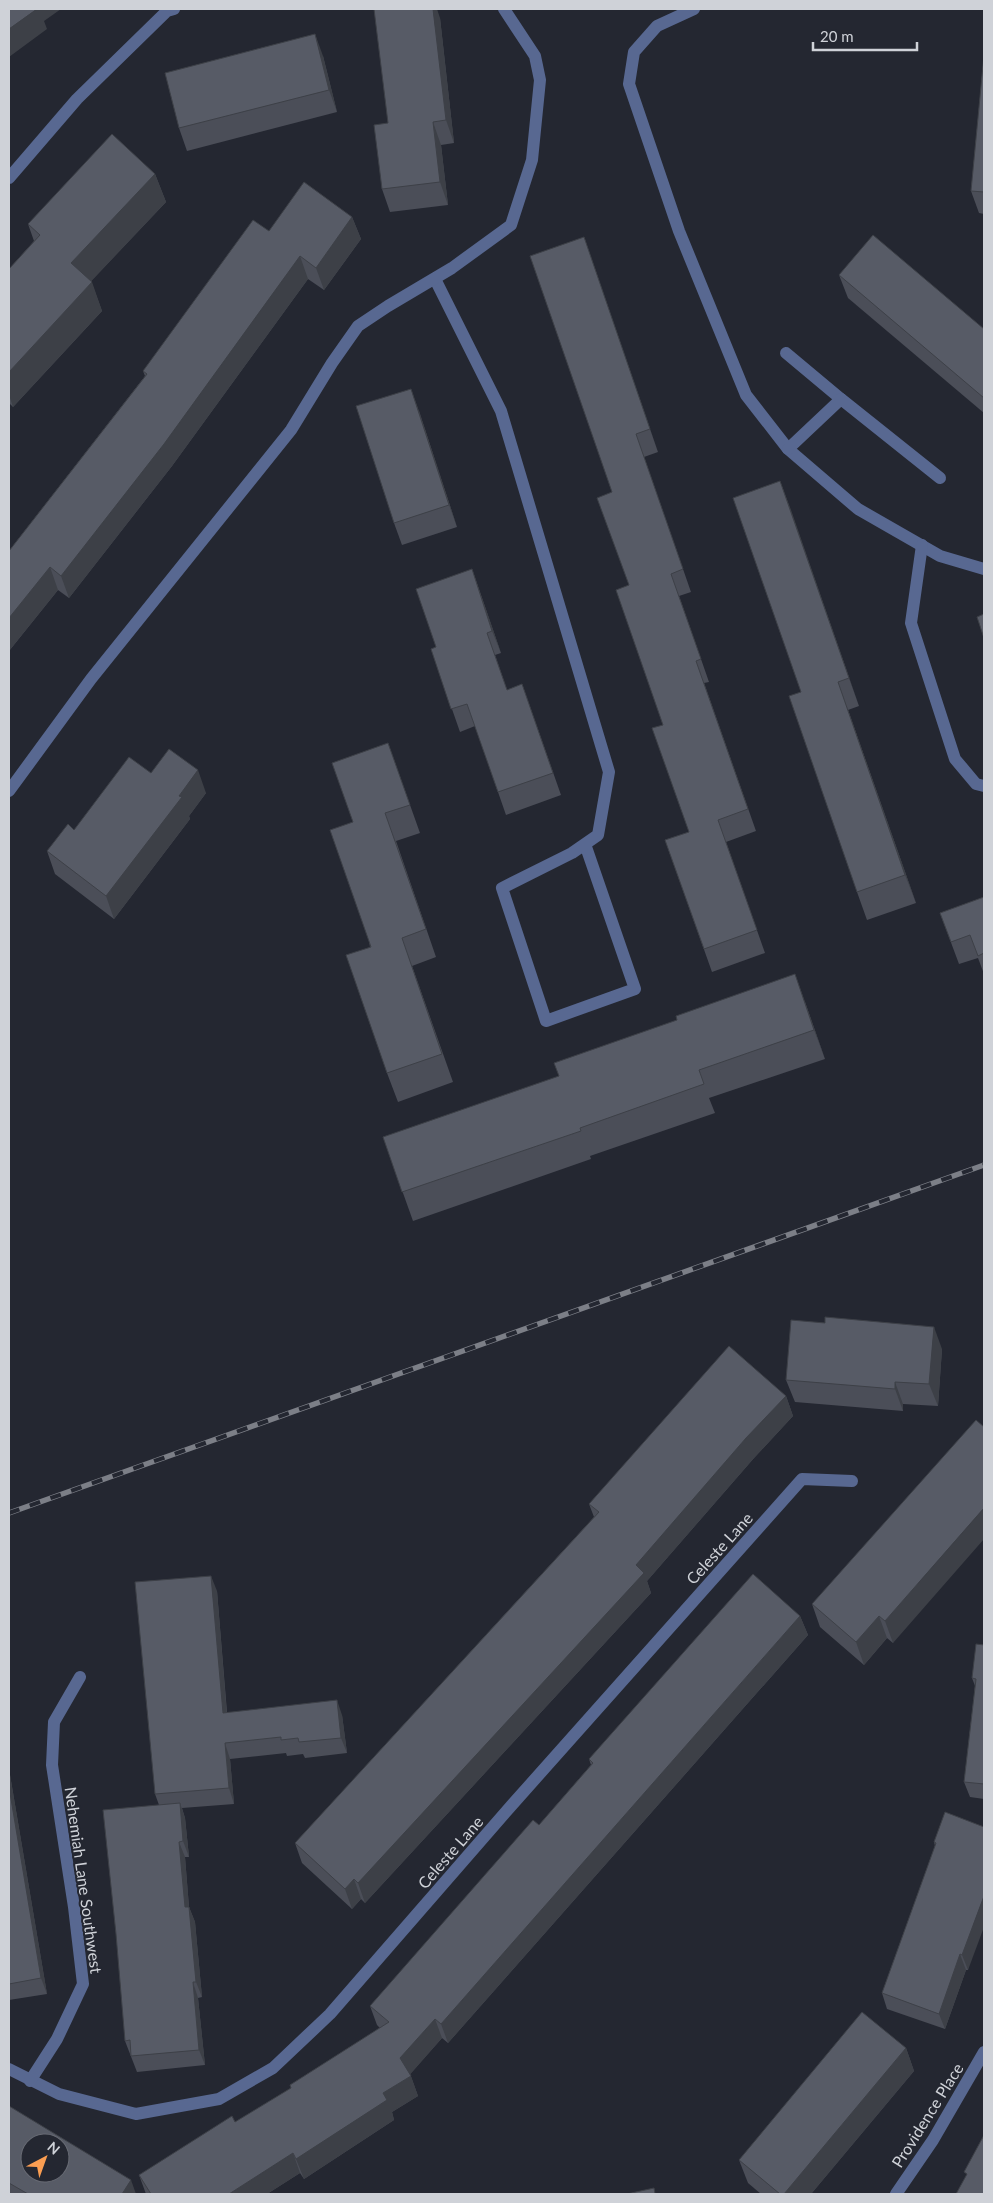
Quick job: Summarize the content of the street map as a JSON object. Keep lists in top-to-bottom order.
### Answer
{
  "streets": {
    "street": ["Celeste Lane", "Nehemiah Lane Southwest", "Providence Place"]
  },
  "crossings": [
    ["Celeste Lane", "Nehemiah Lane Southwest"]
  ],
  "scale_bar": "20 m",
  "north": "top right"
}
